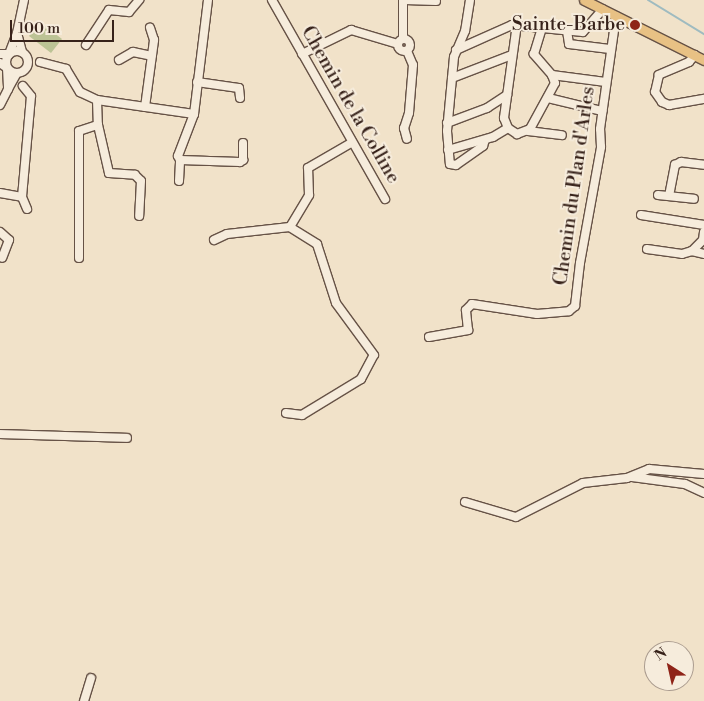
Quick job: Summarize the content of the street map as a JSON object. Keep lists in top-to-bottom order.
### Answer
{
  "streets": {
    "street": ["Chemin de la Colline", "Chemin du Plan d'Arles"]
  },
  "places": ["Sainte-Barbe"],
  "scale_bar": "100 m",
  "north": "top left"
}
